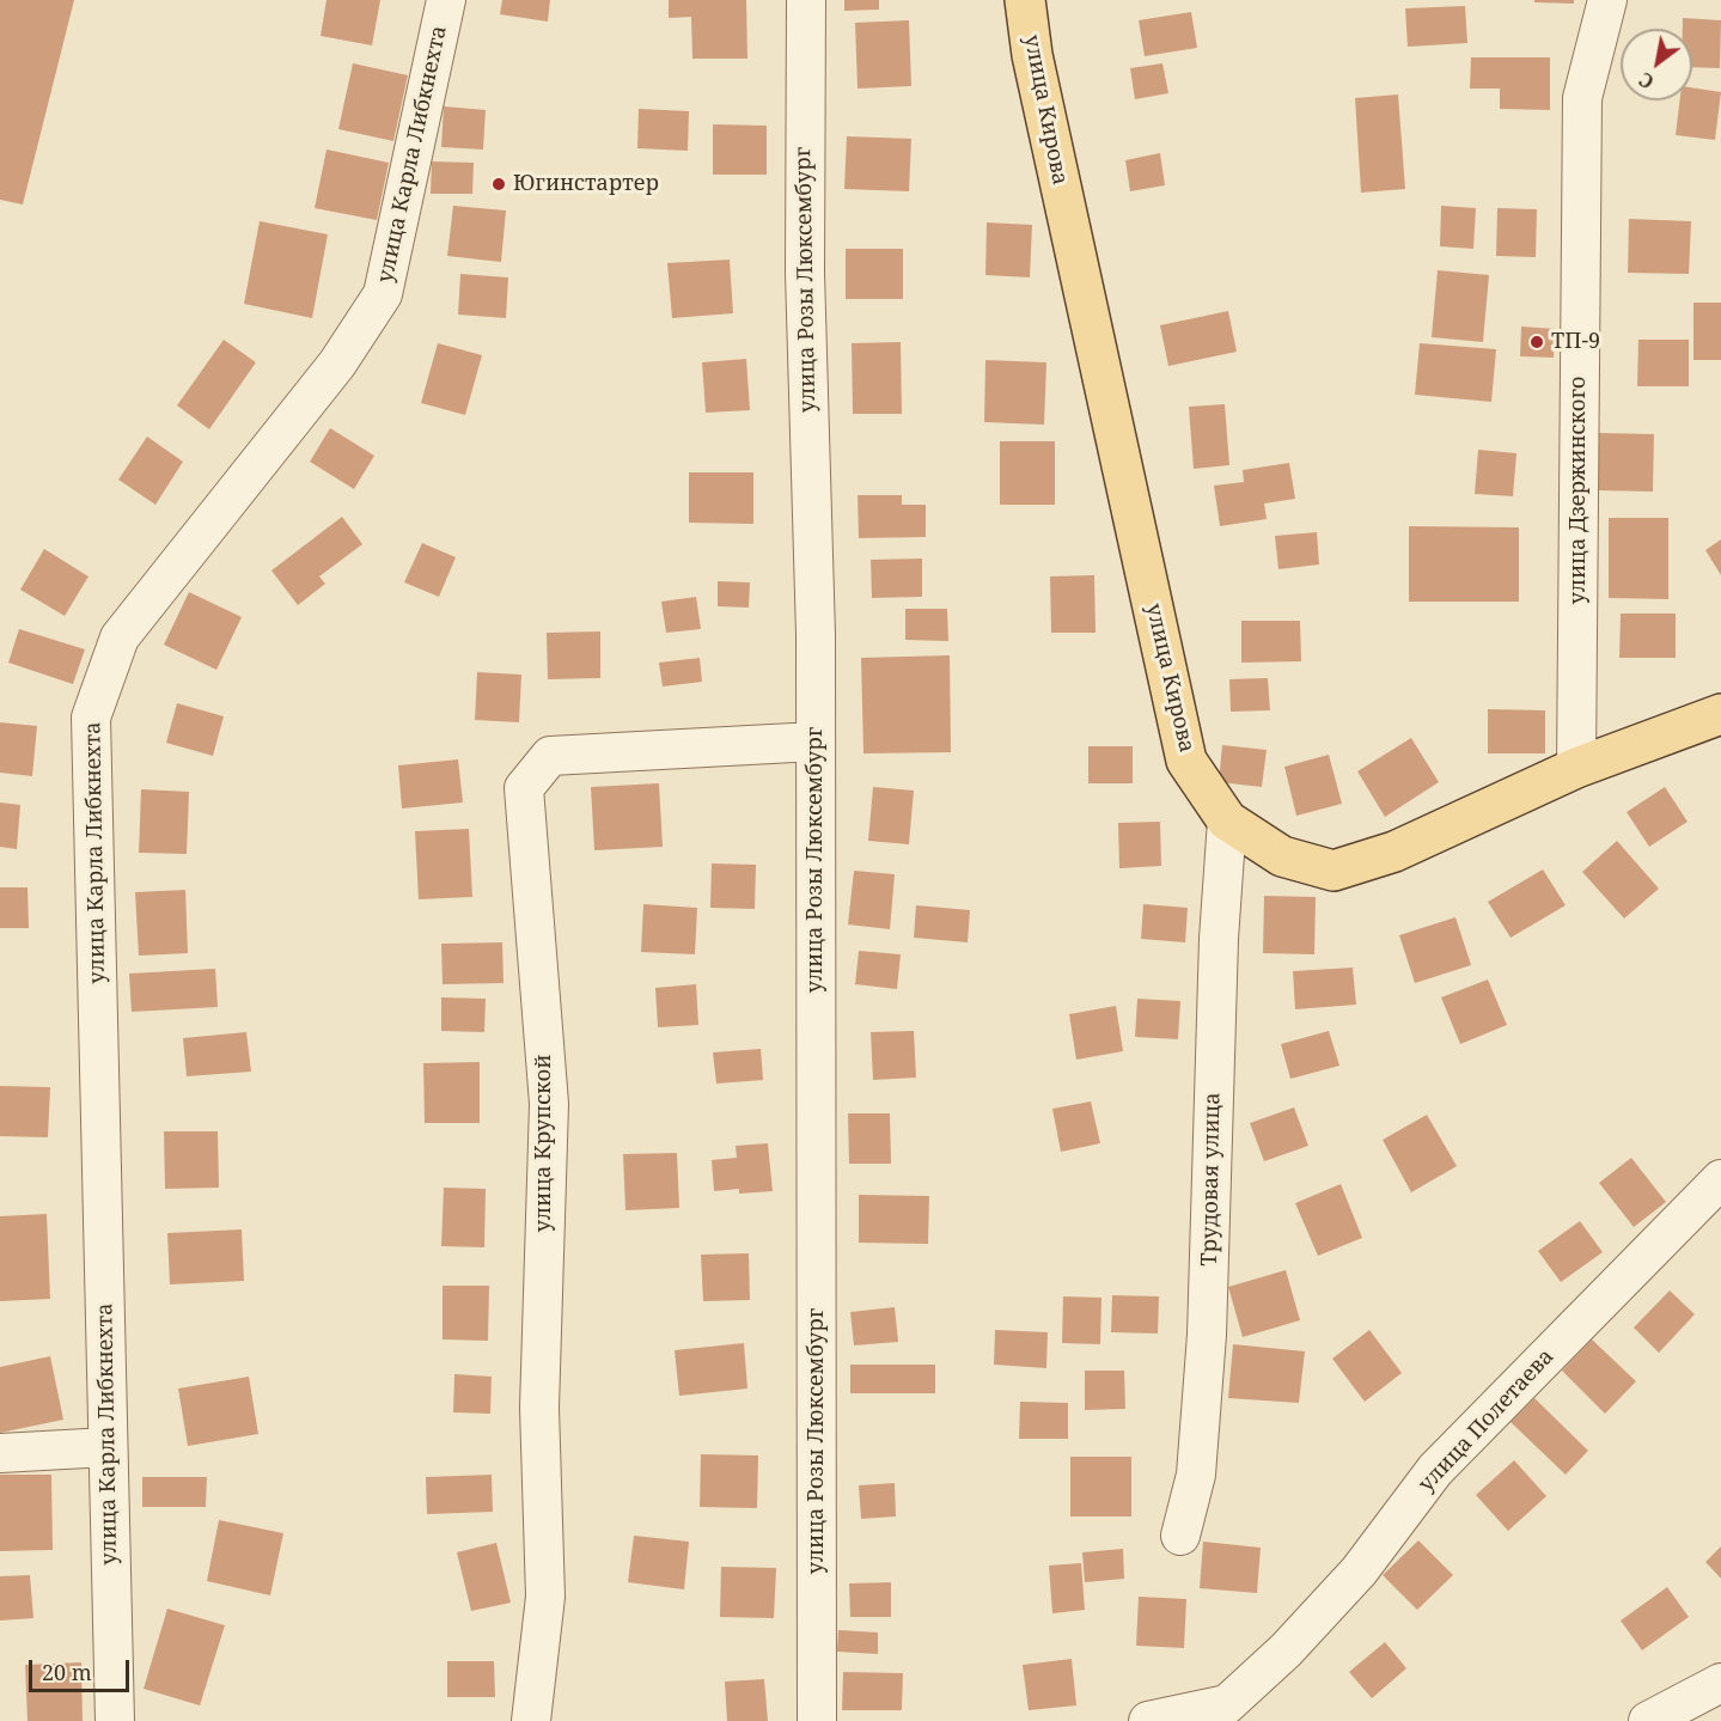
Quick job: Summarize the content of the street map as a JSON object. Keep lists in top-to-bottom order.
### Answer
{
  "streets": {
    "main road": ["улица Кирова"],
    "street": [
      "улица Карла Либкнехта",
      "улица Розы Люксембург",
      "улица Дзержинского",
      "улица Крупской",
      "Трудовая улица",
      "улица Полетаева"
    ]
  },
  "crossings": [
    ["улица Кирова", "улица Дзержинского"],
    ["улица Кирова", "Трудовая улица"],
    ["улица Розы Люксембург", "улица Крупской"]
  ],
  "places": ["Югинстартер", "ТП-9"],
  "scale_bar": "20 m",
  "north": "bottom left"
}
